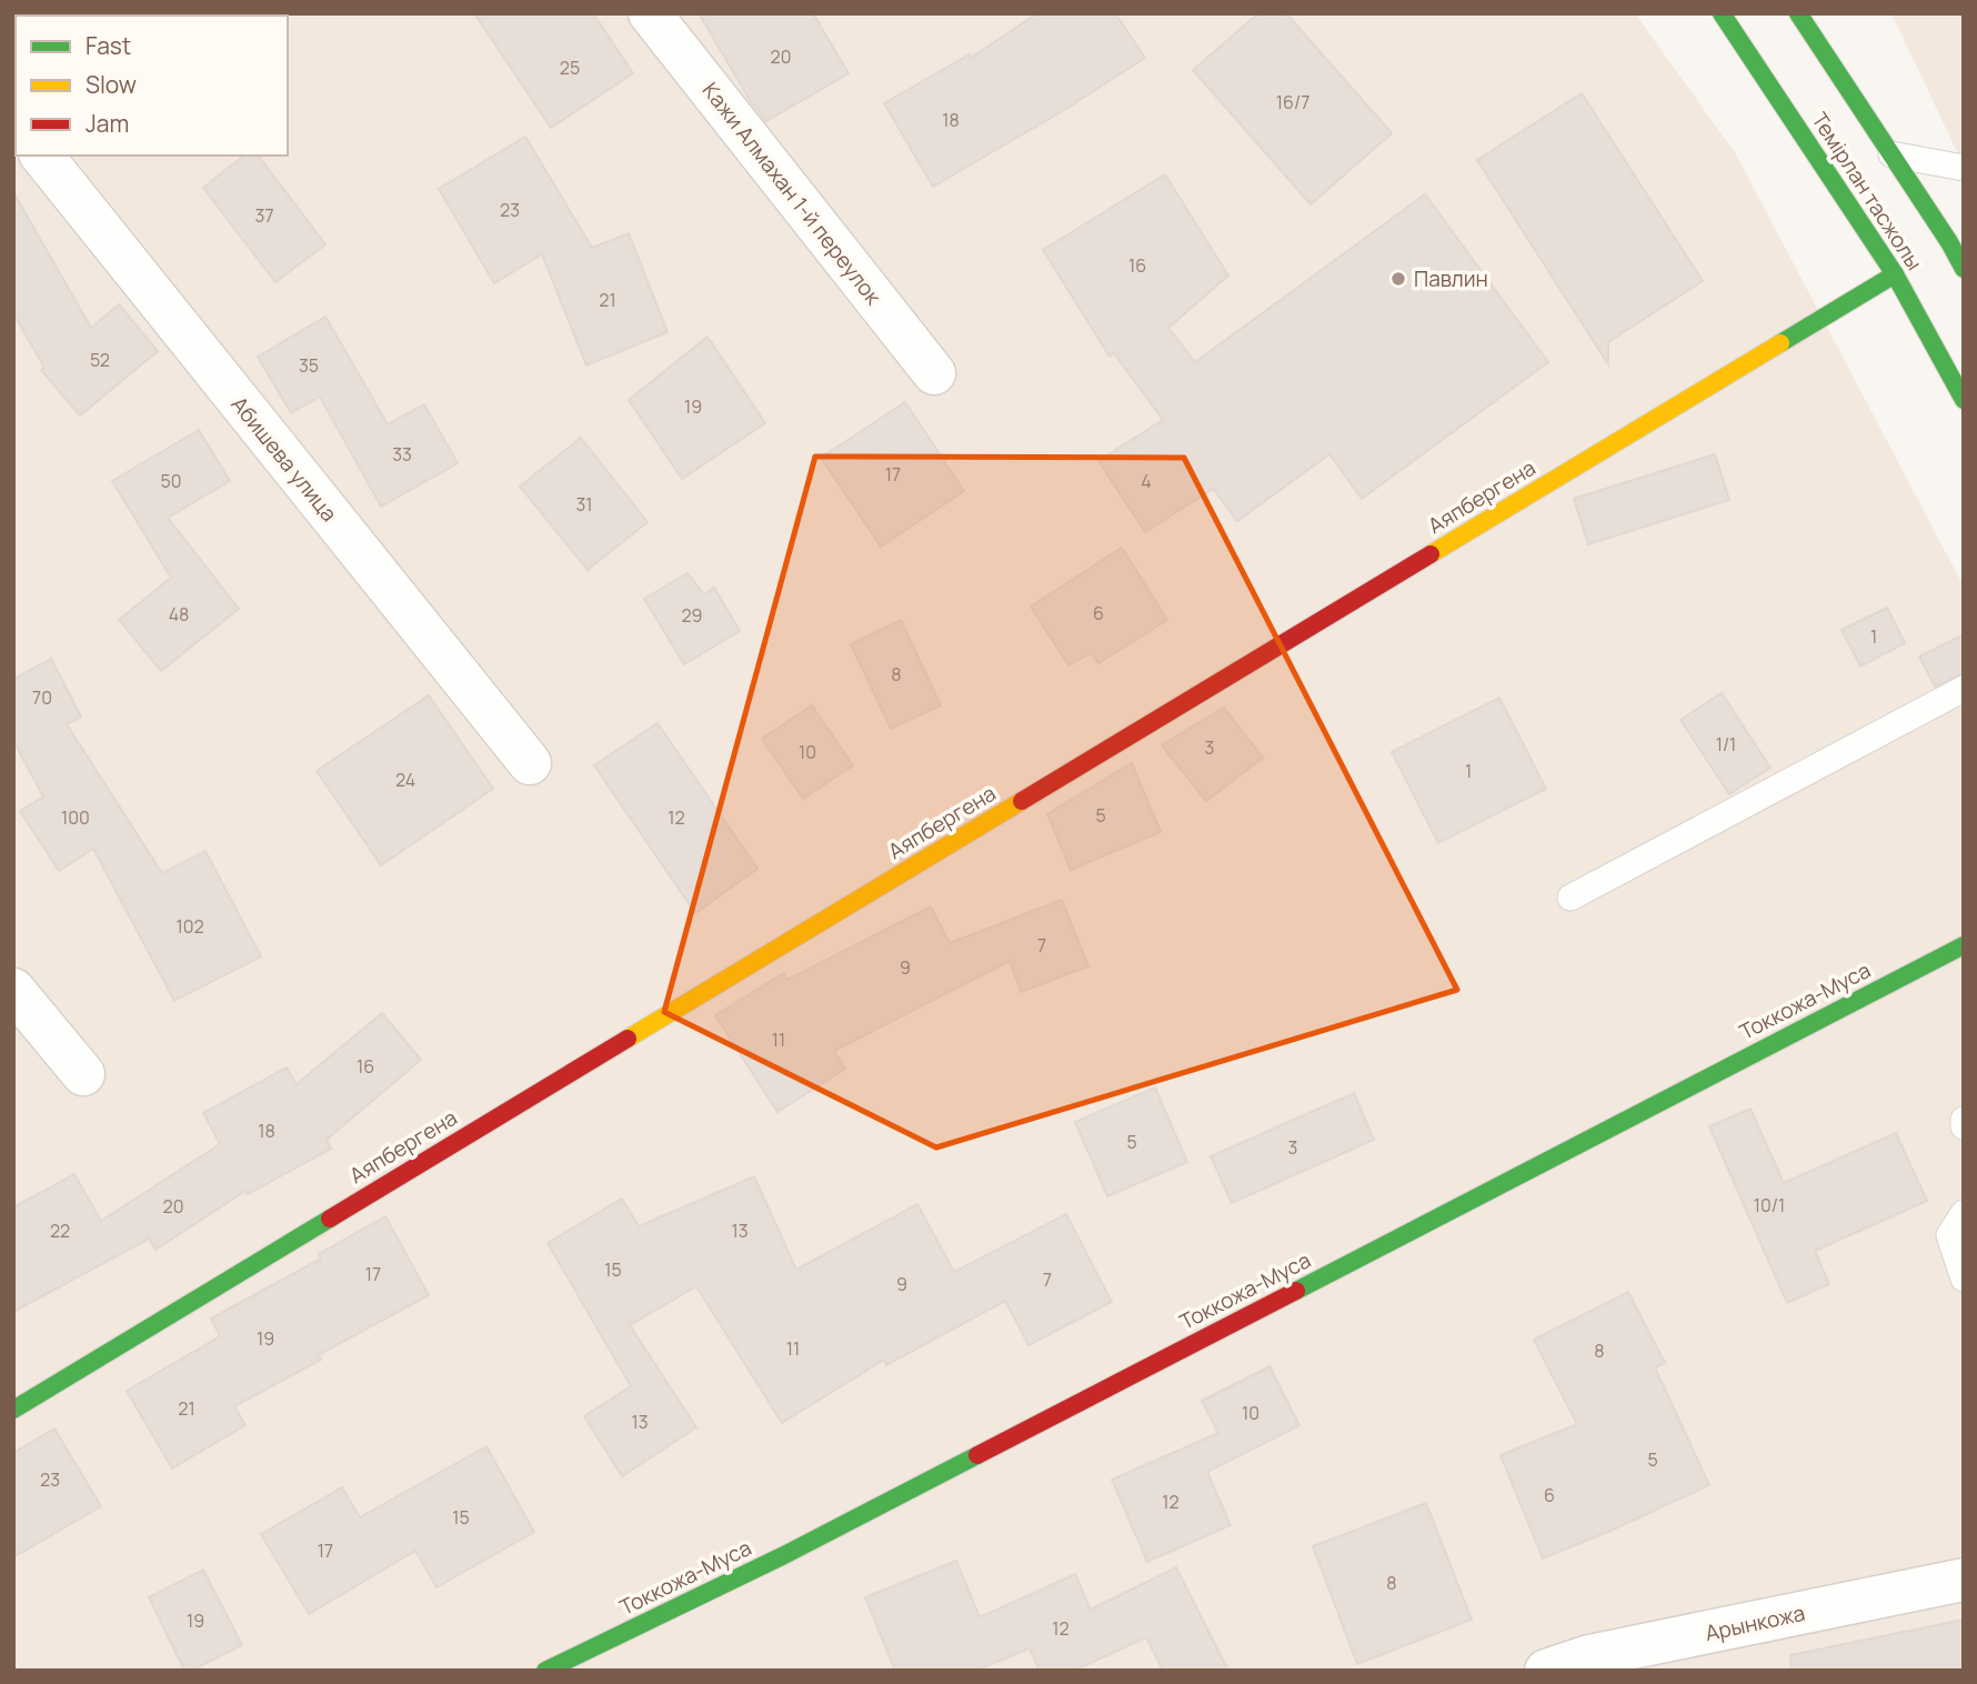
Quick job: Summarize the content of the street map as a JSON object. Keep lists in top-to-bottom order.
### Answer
{
  "streets": {
    "street": [
      "Темірлан тасжолы",
      "Кажи Алмахан 1-й переулок",
      "Абишева улица",
      "Аяпбергена",
      "Токкожа-Муса",
      "Арынкожа"
    ]
  },
  "crossings": [
    ["Темірлан тасжолы", "Аяпбергена"]
  ],
  "places": ["Павлин"],
  "house_numbers": [
    "20",
    "25",
    "16/7",
    "18",
    "23",
    "37",
    "16",
    "21",
    "52",
    "35",
    "19",
    "33",
    "17",
    "50",
    "4",
    "31",
    "6",
    "48",
    "29",
    "1",
    "8",
    "70",
    "1/1",
    "3",
    "10",
    "1",
    "24",
    "5",
    "100",
    "12",
    "102",
    "7",
    "9",
    "11",
    "16",
    "18",
    "5",
    "3",
    "10/1",
    "20",
    "22",
    "13",
    "15",
    "17",
    "7",
    "9",
    "19",
    "11",
    "8",
    "21",
    "10",
    "13",
    "5",
    "23",
    "6",
    "12",
    "15",
    "17",
    "8",
    "19",
    "12"
  ],
  "legend": ["Fast", "Slow", "Jam"]
}
